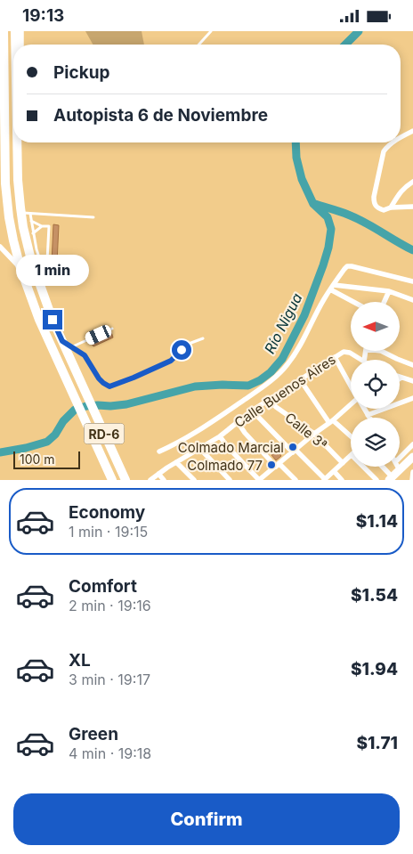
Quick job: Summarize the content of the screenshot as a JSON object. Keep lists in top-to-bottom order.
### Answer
{
  "streets": {
    "highway": ["RD-6"],
    "street": ["Calle Buenos Aires", "Calle 3ª"]
  },
  "crossings": [
    ["Calle Buenos Aires", "Calle 3ª"]
  ],
  "water": ["Río Nigua"],
  "places": ["Colmado Marcial", "Colmado 77"],
  "scale_bar": "100 m",
  "north": "left",
  "page": {
    "status": "19:13",
    "banner": ["Pickup", "Autopista 6 de Noviembre"],
    "bubble": "1 min",
    "scale": "100 m",
    "list": [
      {
        "name": "Economy",
        "note": "1 min · 19:15",
        "value": "$1.14"
      },
      {
        "name": "Comfort",
        "note": "2 min · 19:16",
        "value": "$1.54"
      },
      {
        "name": "XL",
        "note": "3 min · 19:17",
        "value": "$1.94"
      },
      {
        "name": "Green",
        "note": "4 min · 19:18",
        "value": "$1.71"
      }
    ],
    "buttons": "Confirm"
  }
}
